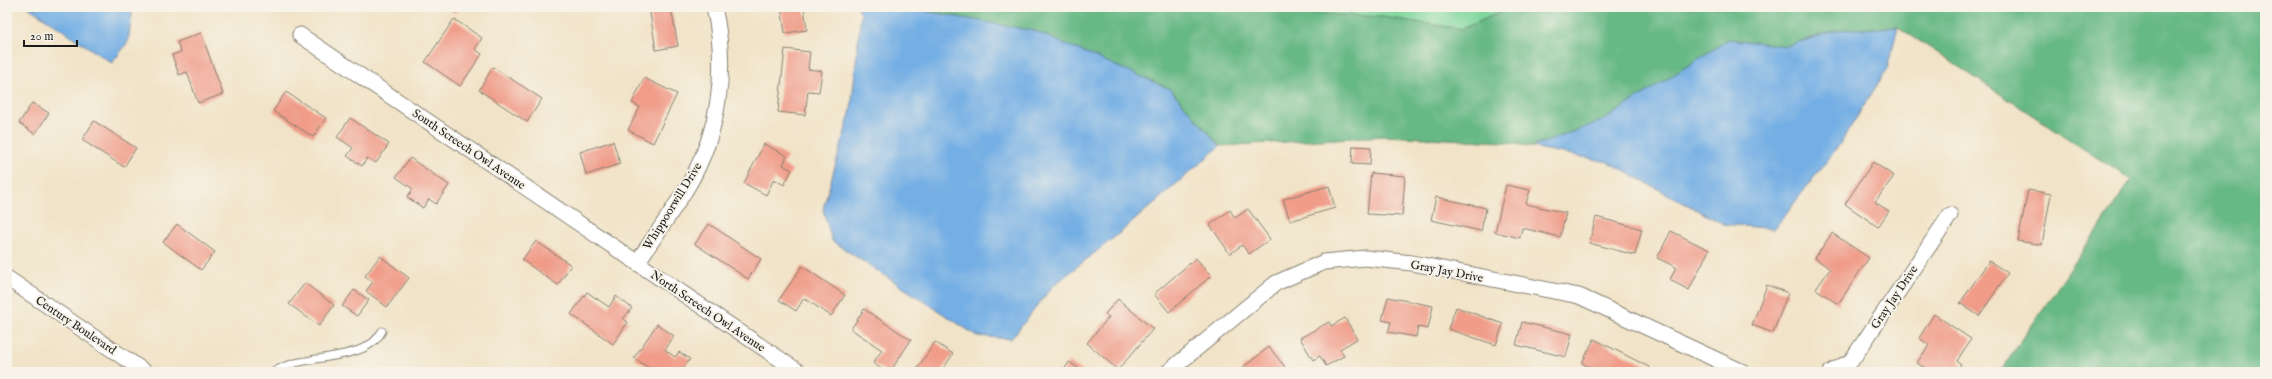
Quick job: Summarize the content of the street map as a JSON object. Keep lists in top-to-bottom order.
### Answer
{
  "streets": {
    "street": [
      "South Screech Owl Avenue",
      "Whippoorwill Drive",
      "Gray Jay Drive",
      "North Screech Owl Avenue",
      "Century Boulevard"
    ]
  },
  "crossings": [
    ["South Screech Owl Avenue", "Whippoorwill Drive"],
    ["South Screech Owl Avenue", "North Screech Owl Avenue"],
    ["Whippoorwill Drive", "North Screech Owl Avenue"]
  ],
  "scale_bar": "20 m"
}
